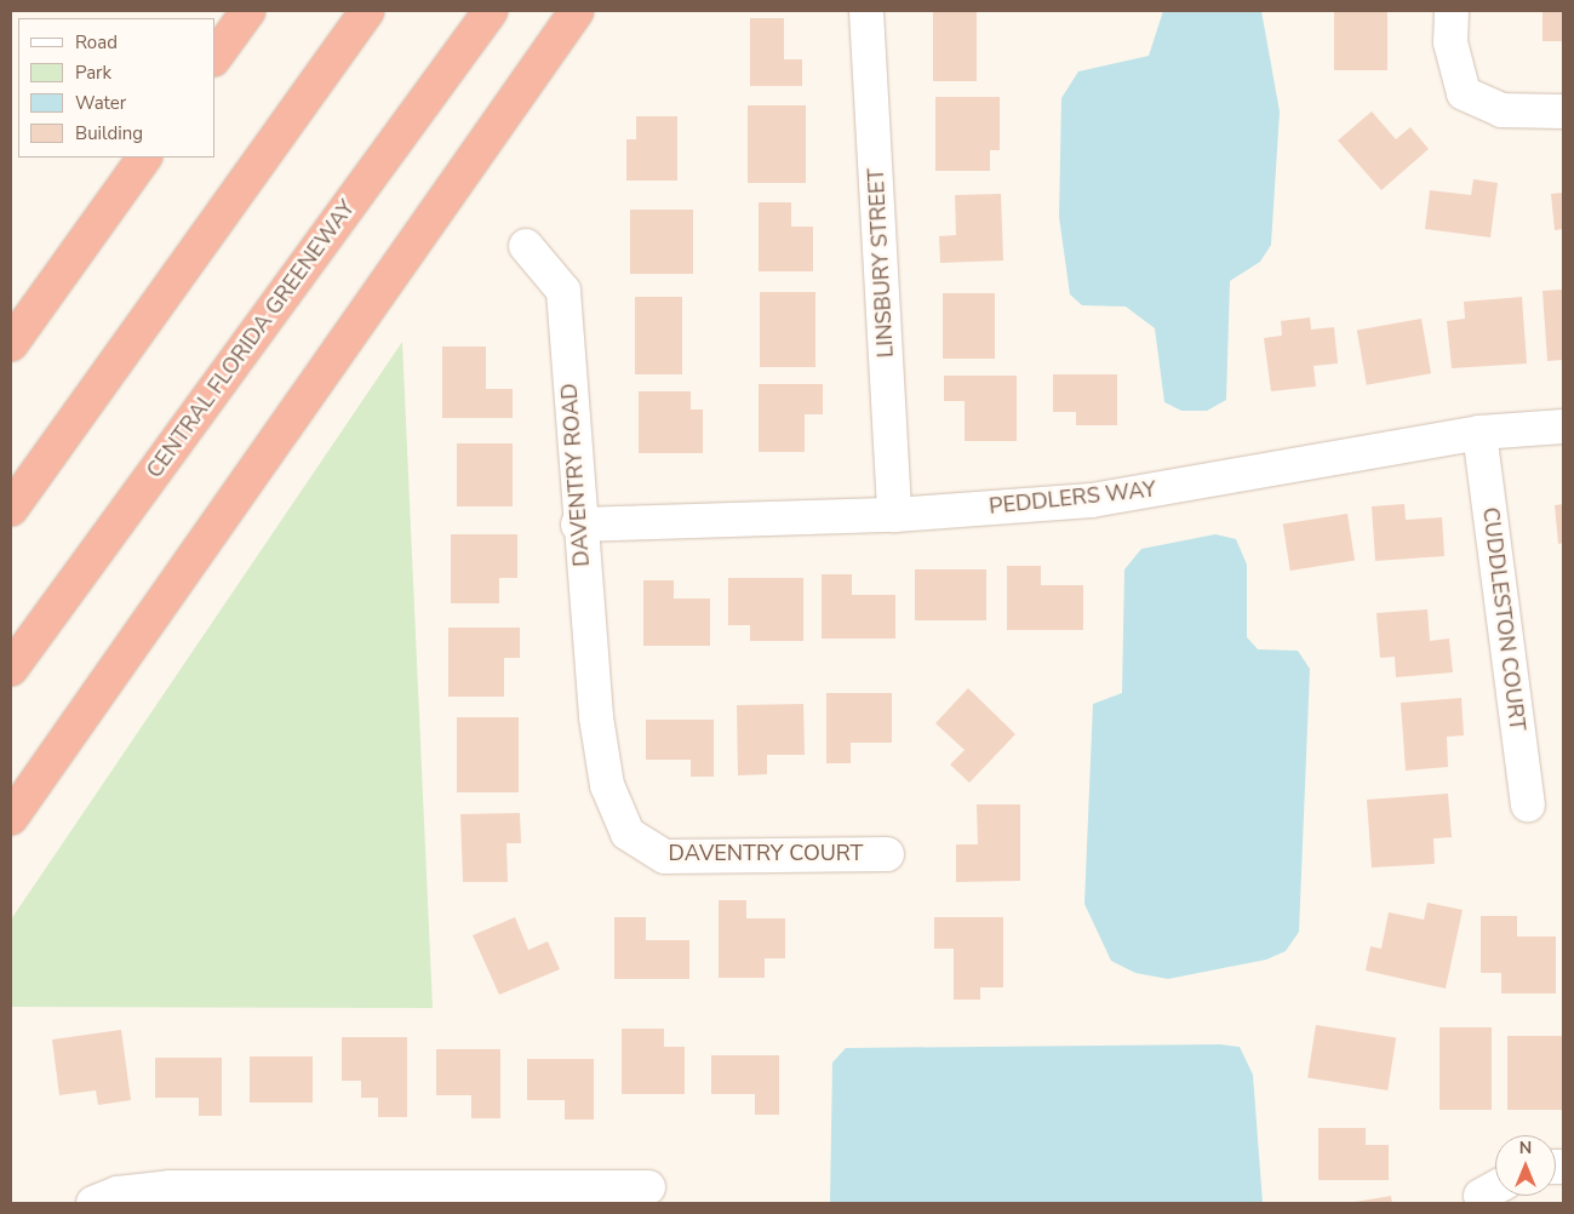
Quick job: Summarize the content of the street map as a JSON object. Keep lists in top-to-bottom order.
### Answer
{
  "streets": {
    "highway": ["CENTRAL FLORIDA GREENEWAY"],
    "street": [
      "LINSBURY STREET",
      "DAVENTRY ROAD",
      "PEDDLERS WAY",
      "CUDDLESTON COURT",
      "DAVENTRY COURT"
    ]
  },
  "crossings": [
    ["LINSBURY STREET", "PEDDLERS WAY"],
    ["DAVENTRY ROAD", "PEDDLERS WAY"],
    ["DAVENTRY ROAD", "DAVENTRY COURT"],
    ["PEDDLERS WAY", "CUDDLESTON COURT"]
  ],
  "legend": [
    "Road",
    "Park",
    "Water",
    "Building"
  ],
  "north": "top"
}
